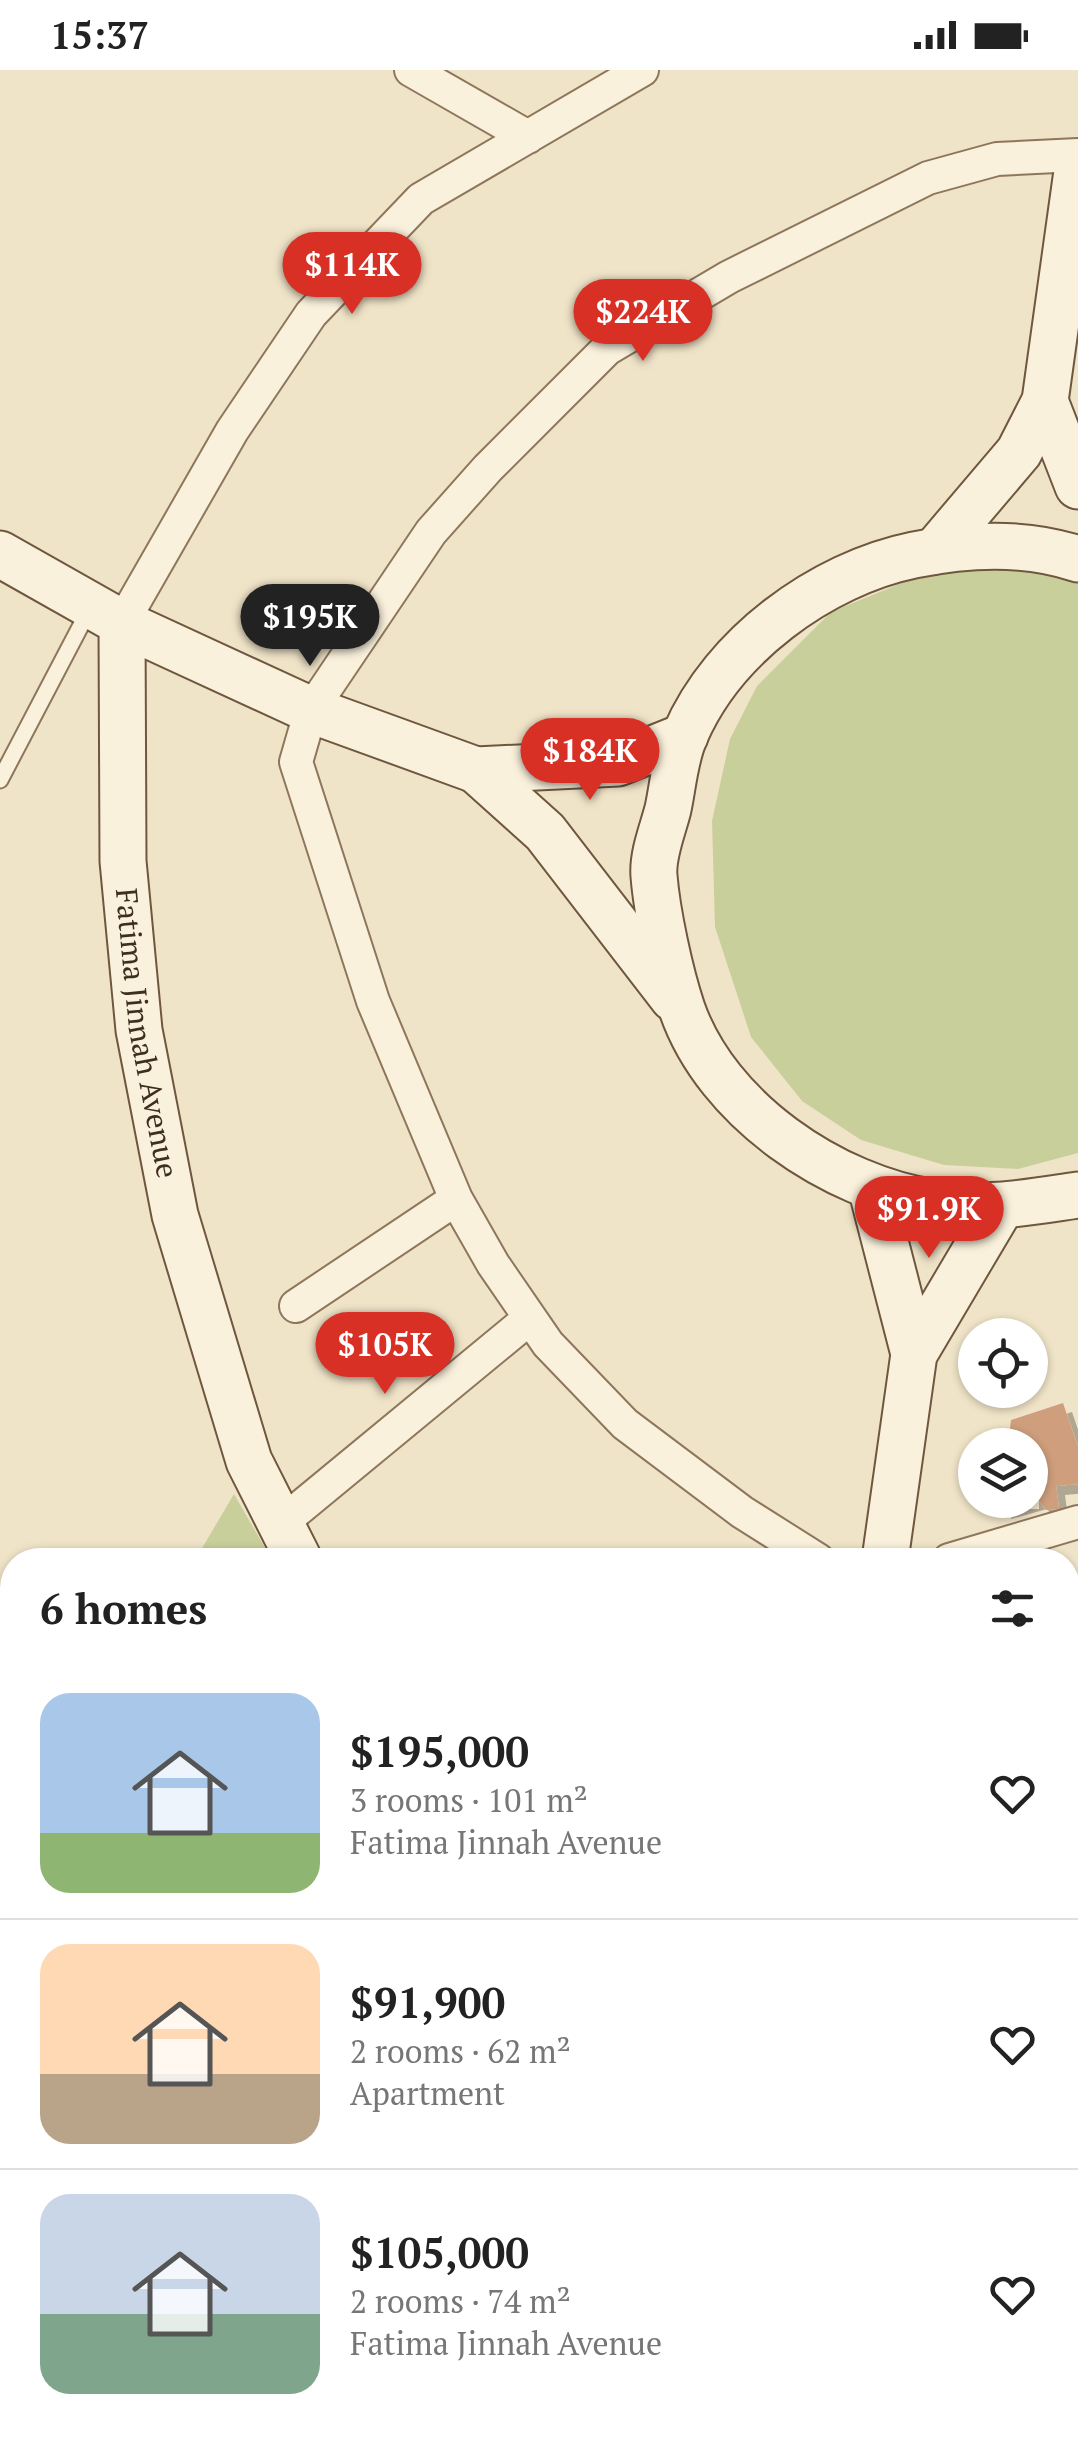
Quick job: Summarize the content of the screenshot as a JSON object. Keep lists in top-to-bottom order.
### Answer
{
  "streets": {
    "street": ["Fatima Jinnah Avenue"]
  },
  "page": {
    "status": "15:37",
    "price": [
      "$114K",
      "$224K",
      "$195K",
      "$184K",
      "$91.9K",
      "$105K"
    ],
    "heading": "6 homes",
    "list": [
      {
        "name": "$195,000",
        "note": "3 rooms · 101 m² · Fatima Jinnah Avenue"
      },
      {
        "name": "$91,900",
        "note": "2 rooms · 62 m² · Apartment"
      },
      {
        "name": "$105,000",
        "note": "2 rooms · 74 m² · Fatima Jinnah Avenue"
      }
    ]
  }
}
